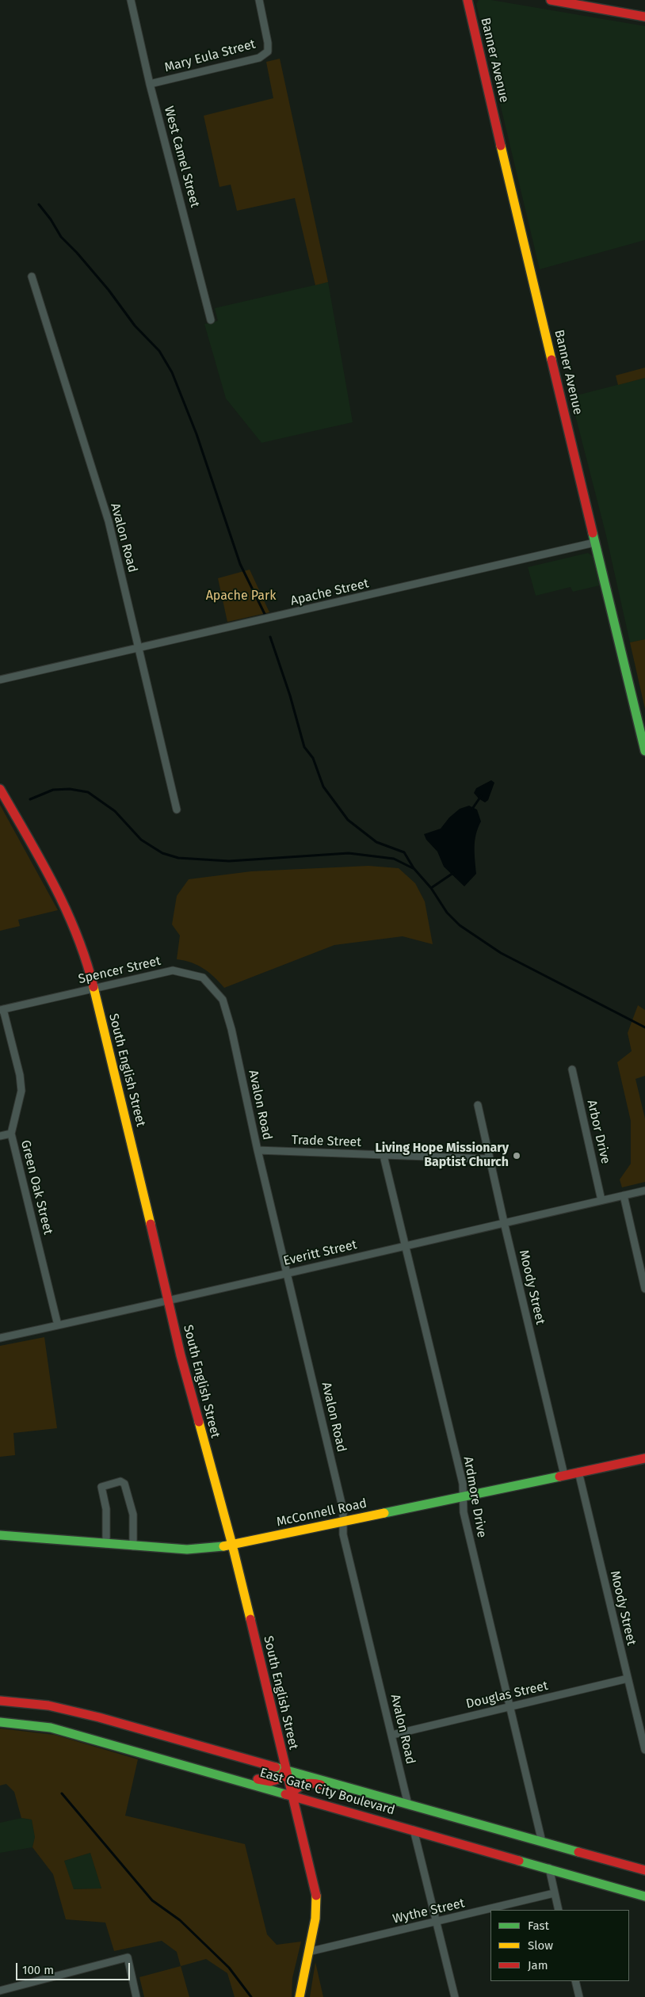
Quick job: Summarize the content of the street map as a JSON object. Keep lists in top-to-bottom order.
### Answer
{
  "streets": {
    "street": [
      "Mary Eula Street",
      "Banner Avenue",
      "West Camel Street",
      "Avalon Road",
      "Apache Street",
      "Spencer Street",
      "South English Street",
      "Arbor Drive",
      "Trade Street",
      "Green Oak Street",
      "Everitt Street",
      "Moody Street",
      "Ardmore Drive",
      "McConnell Road",
      "Douglas Street",
      "East Gate City Boulevard",
      "Wythe Street"
    ]
  },
  "crossings": [
    ["Mary Eula Street", "West Camel Street"],
    ["Banner Avenue", "Apache Street"],
    ["Avalon Road", "Apache Street"],
    ["Avalon Road", "Spencer Street"],
    ["Avalon Road", "Trade Street"],
    ["Avalon Road", "Everitt Street"],
    ["Avalon Road", "McConnell Road"],
    ["Avalon Road", "Douglas Street"],
    ["Avalon Road", "East Gate City Boulevard"],
    ["Spencer Street", "South English Street"],
    ["Spencer Street", "Green Oak Street"],
    ["South English Street", "Everitt Street"],
    ["South English Street", "McConnell Road"],
    ["South English Street", "East Gate City Boulevard"],
    ["South English Street", "Wythe Street"],
    ["Arbor Drive", "Everitt Street"],
    ["Trade Street", "Moody Street"],
    ["Trade Street", "Ardmore Drive"],
    ["Green Oak Street", "Everitt Street"],
    ["Everitt Street", "Moody Street"],
    ["Everitt Street", "Ardmore Drive"],
    ["Moody Street", "McConnell Road"],
    ["Moody Street", "Douglas Street"],
    ["Ardmore Drive", "McConnell Road"],
    ["Ardmore Drive", "Douglas Street"],
    ["Ardmore Drive", "East Gate City Boulevard"]
  ],
  "parks": ["Apache Park"],
  "places": ["Living Hope Missionary Baptist Church"],
  "legend": ["Fast", "Slow", "Jam"],
  "scale_bar": "100 m"
}
